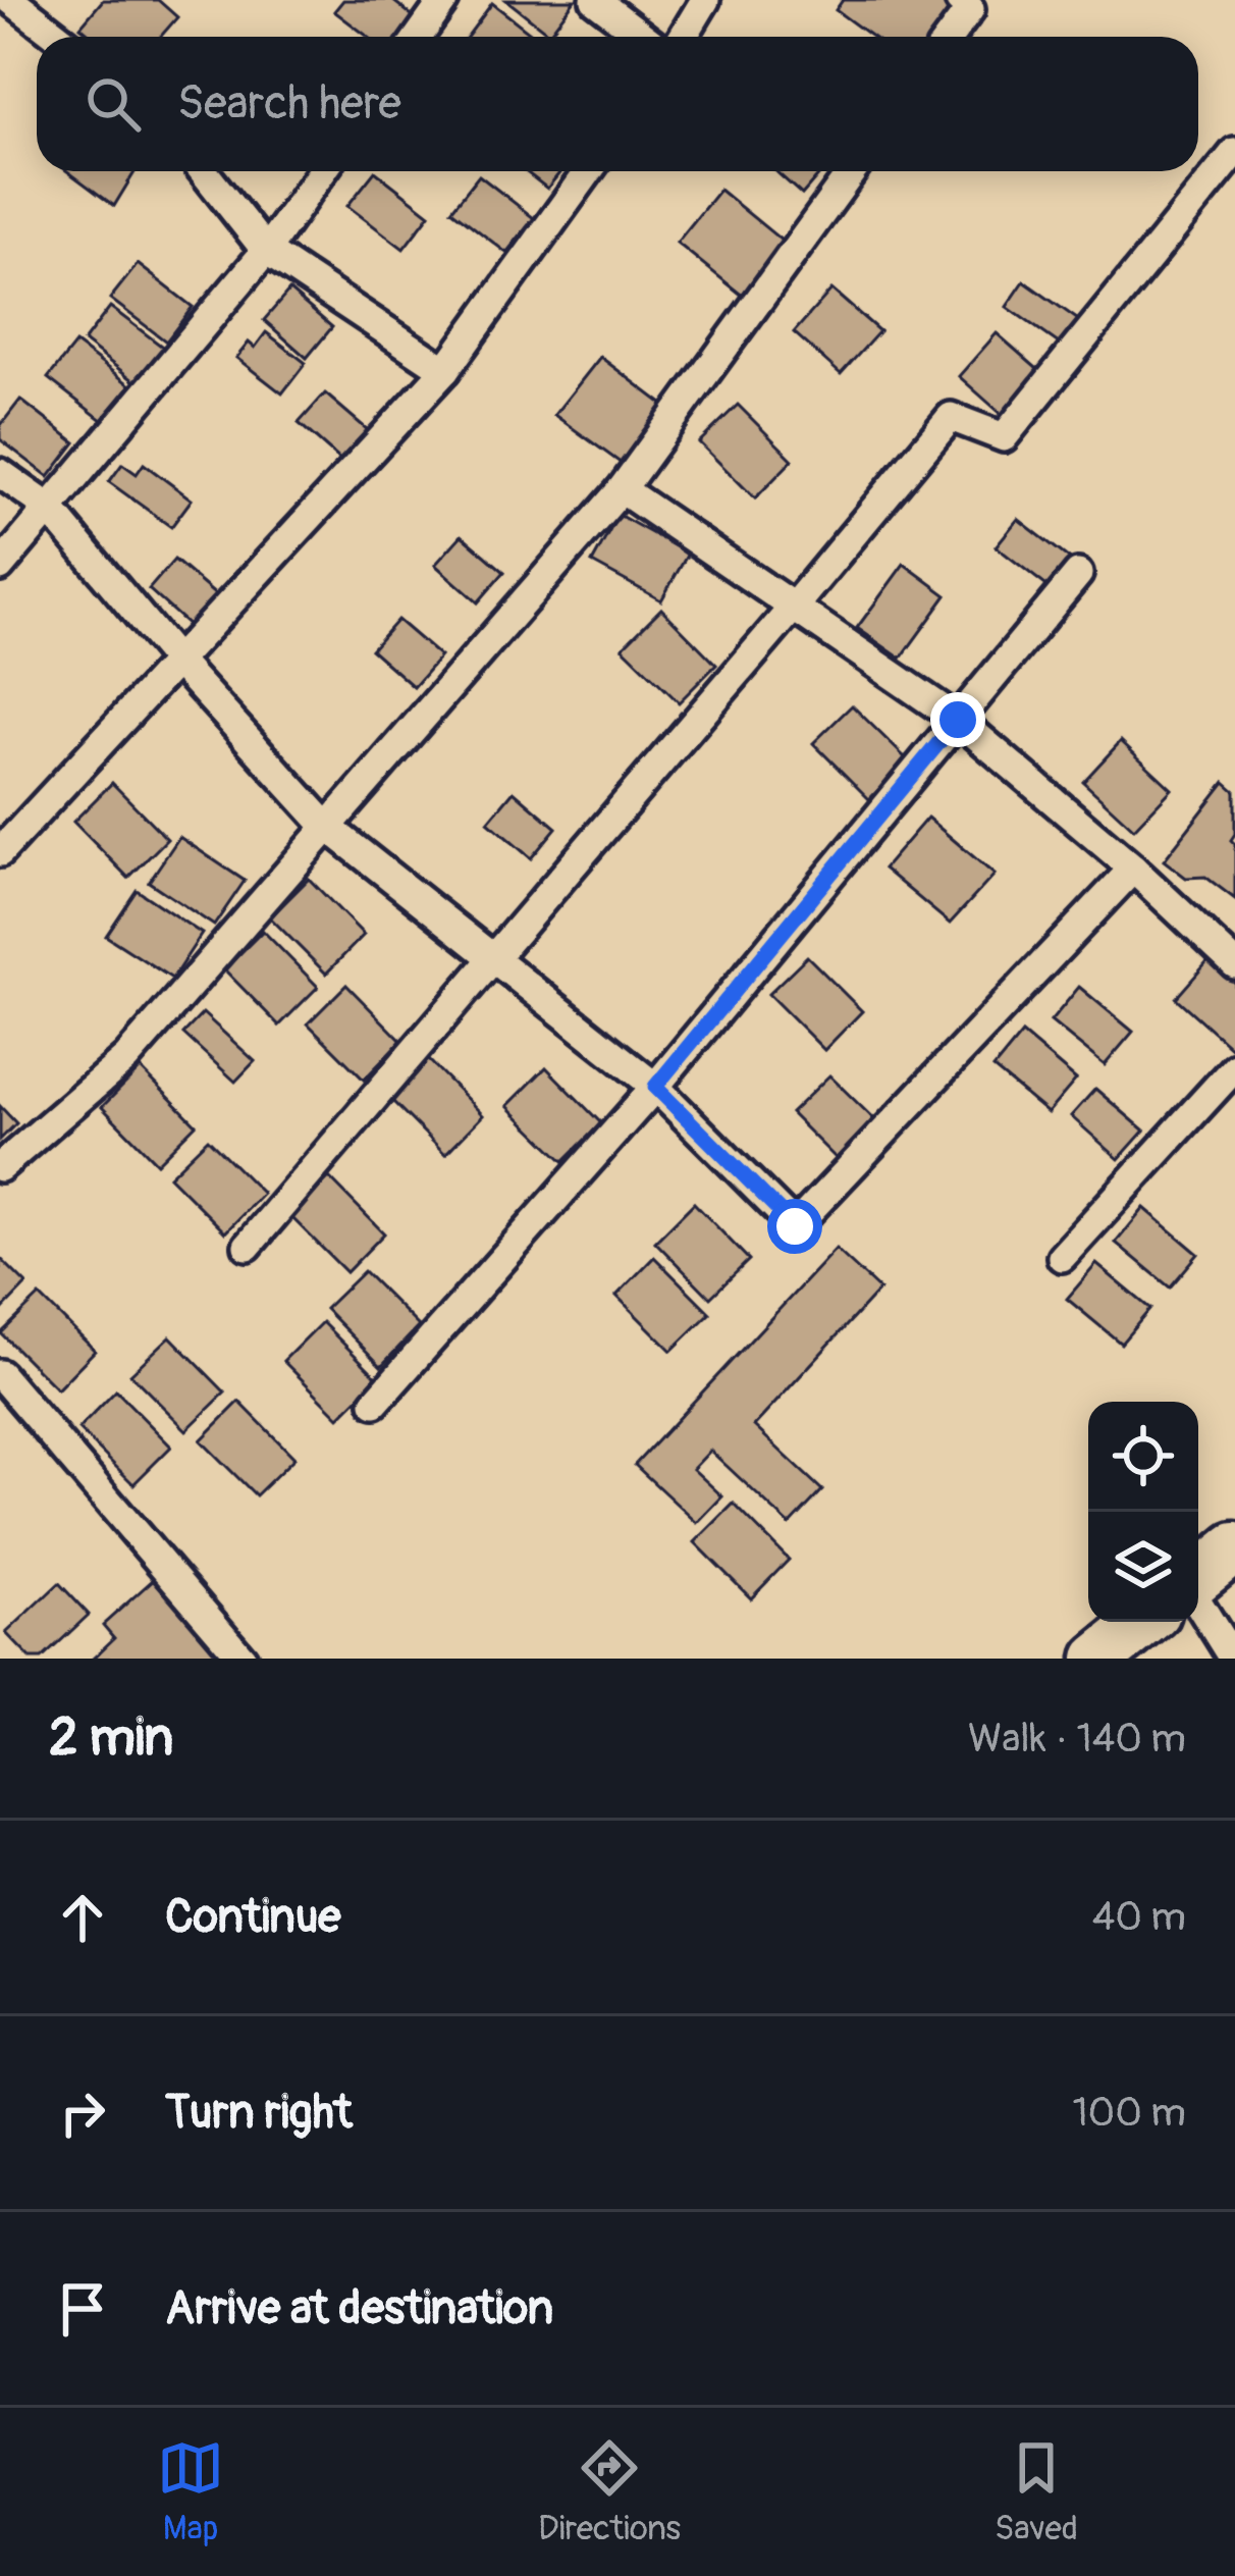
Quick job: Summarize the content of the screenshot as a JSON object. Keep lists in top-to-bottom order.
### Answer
{
  "page": {
    "search": "Search here",
    "heading": ["2 min", "Walk · 140 m"],
    "list": [
      ["Continue", "40 m"],
      ["Turn right", "100 m"],
      "Arrive at destination"
    ],
    "nav": ["Map", "Directions", "Saved"]
  }
}
